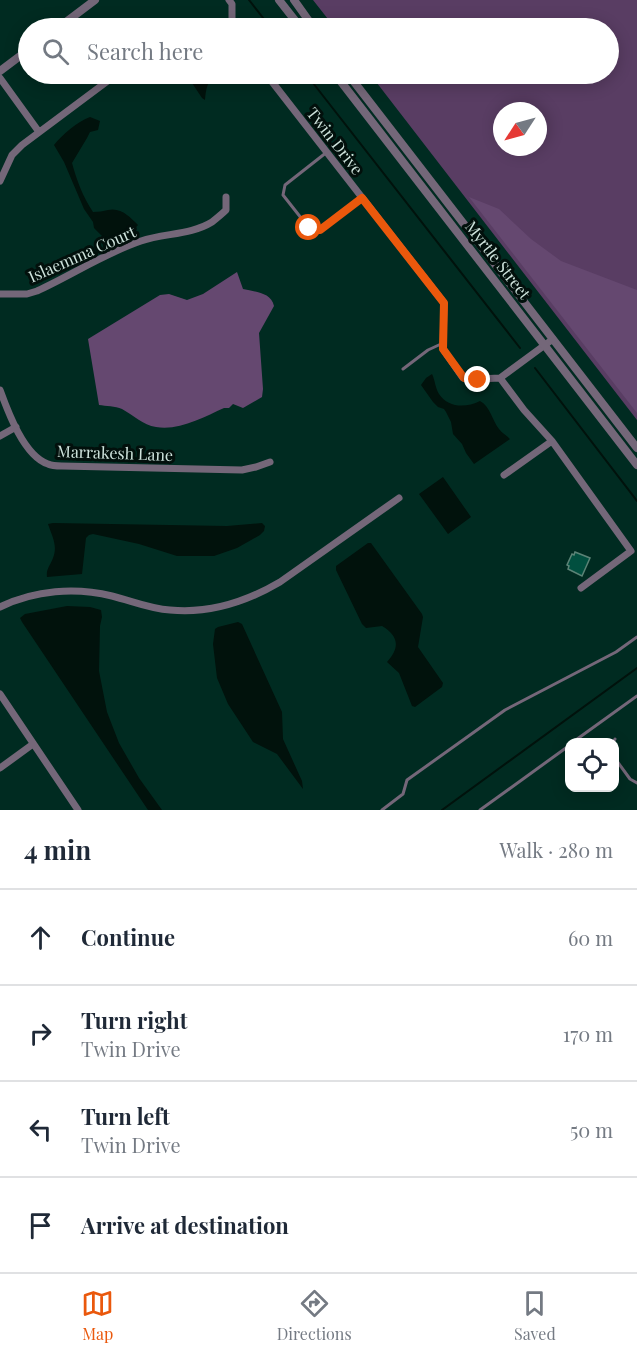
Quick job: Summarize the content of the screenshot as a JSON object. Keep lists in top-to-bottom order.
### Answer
{
  "streets": {
    "street": [
      "Twin Drive",
      "Islaemma Court",
      "Myrtle Street",
      "Marrakesh Lane"
    ]
  },
  "north": "bottom left",
  "page": {
    "search": "Search here",
    "heading": ["4 min", "Walk · 280 m"],
    "list": [
      ["Continue", "60 m"],
      ["Turn right", "Twin Drive", "170 m"],
      ["Turn left", "Twin Drive", "50 m"],
      "Arrive at destination"
    ],
    "nav": ["Map", "Directions", "Saved"]
  }
}
